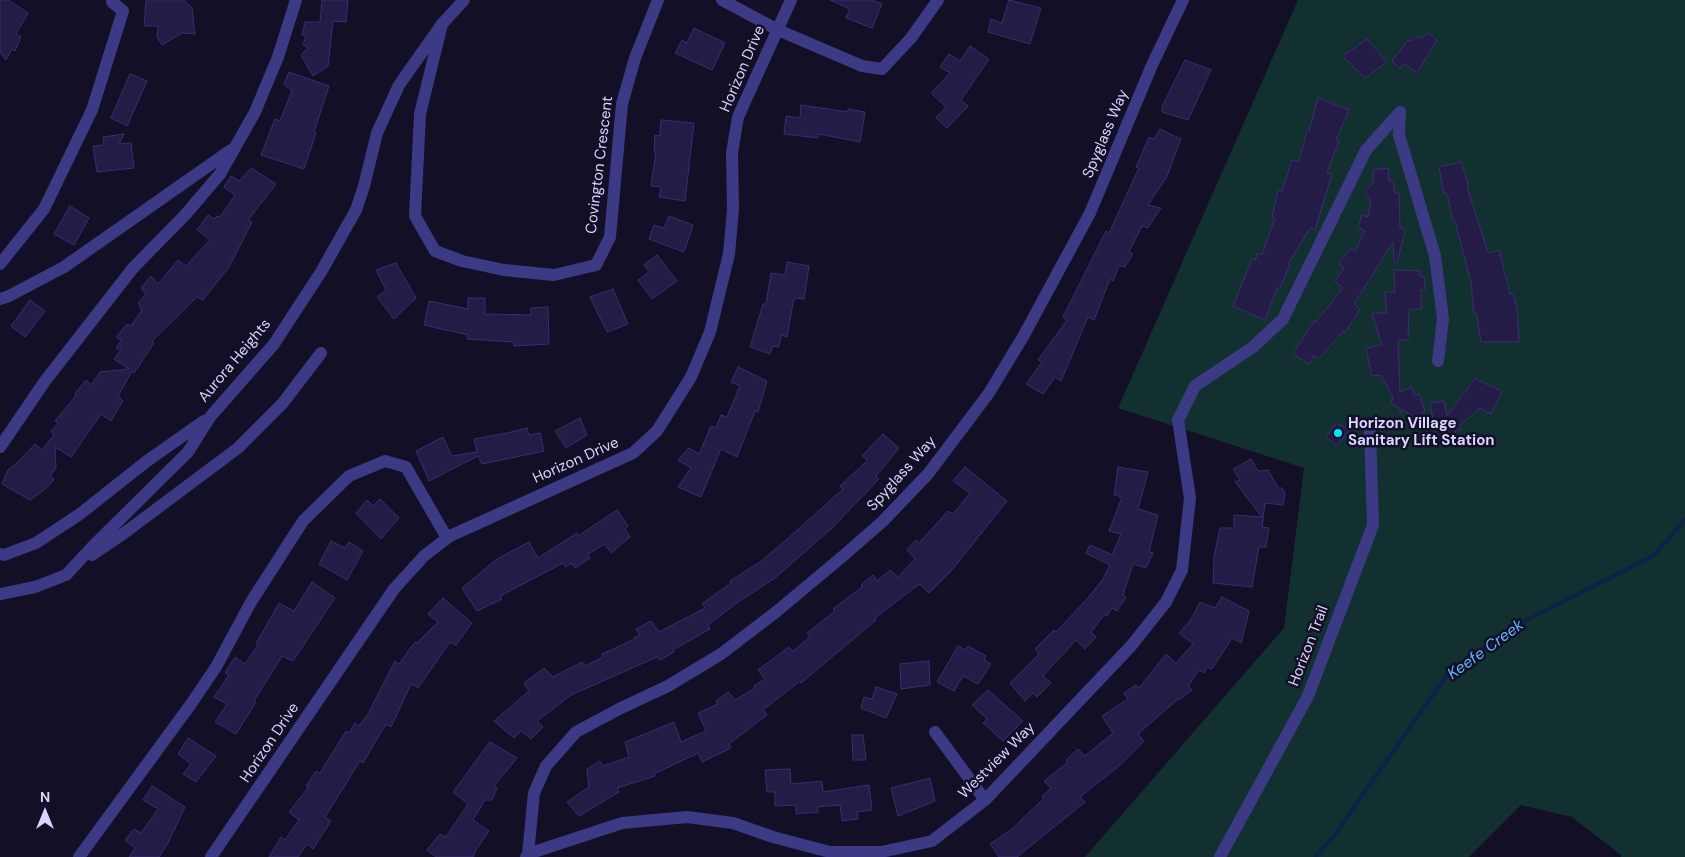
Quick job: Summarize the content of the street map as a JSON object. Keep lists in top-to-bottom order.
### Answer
{
  "streets": {
    "street": [
      "Horizon Drive",
      "Spyglass Way",
      "Covington Crescent",
      "Aurora Heights",
      "Horizon Trail",
      "Westview Way"
    ]
  },
  "crossings": [
    ["Spyglass Way", "Westview Way"],
    ["Covington Crescent", "Aurora Heights"]
  ],
  "water": ["Keefe Creek"],
  "places": ["Horizon Village Sanitary Lift Station"],
  "north": "top"
}
